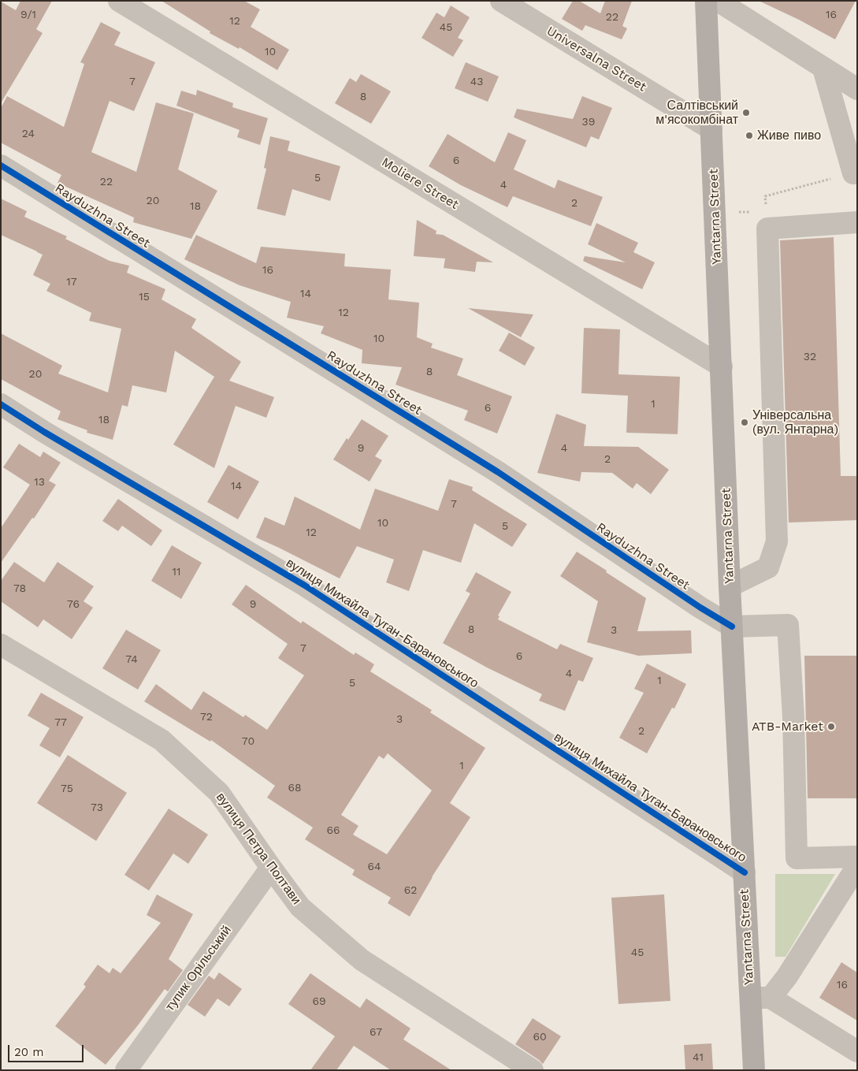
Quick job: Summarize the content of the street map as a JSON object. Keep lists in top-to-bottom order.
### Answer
{
  "streets": {
    "main road": ["Yantarna Street"],
    "street": [
      "Universalna Street",
      "Moliere Street",
      "Rayduzhna Street",
      "вулиця Михайла Туган-Барановського",
      "вулиця Петра Полтави",
      "тупик Орільський"
    ]
  },
  "crossings": [
    ["Universalna Street", "Yantarna Street"],
    ["Moliere Street", "Yantarna Street"],
    ["Rayduzhna Street", "Yantarna Street"],
    ["Yantarna Street", "вулиця Михайла Туган-Барановського"],
    ["вулиця Петра Полтави", "тупик Орільський"]
  ],
  "places": [
    "Салтівський м'ясокомбінат",
    "Живе пиво",
    "Універсальна (вул. Янтарна)",
    "ATB-Market"
  ],
  "house_numbers": [
    "9/1",
    "16",
    "22",
    "12",
    "45",
    "10",
    "7",
    "43",
    "8",
    "39",
    "24",
    "6",
    "5",
    "22",
    "4",
    "20",
    "2",
    "18",
    "16",
    "17",
    "14",
    "15",
    "12",
    "10",
    "32",
    "8",
    "20",
    "1",
    "6",
    "18",
    "9",
    "4",
    "2",
    "13",
    "14",
    "7",
    "10",
    "5",
    "12",
    "11",
    "78",
    "76",
    "9",
    "8",
    "3",
    "7",
    "6",
    "74",
    "4",
    "1",
    "5",
    "72",
    "3",
    "77",
    "2",
    "70",
    "1",
    "68",
    "75",
    "73",
    "66",
    "64",
    "62",
    "45",
    "16",
    "69",
    "67",
    "60",
    "41"
  ],
  "scale_bar": "20 m"
}
